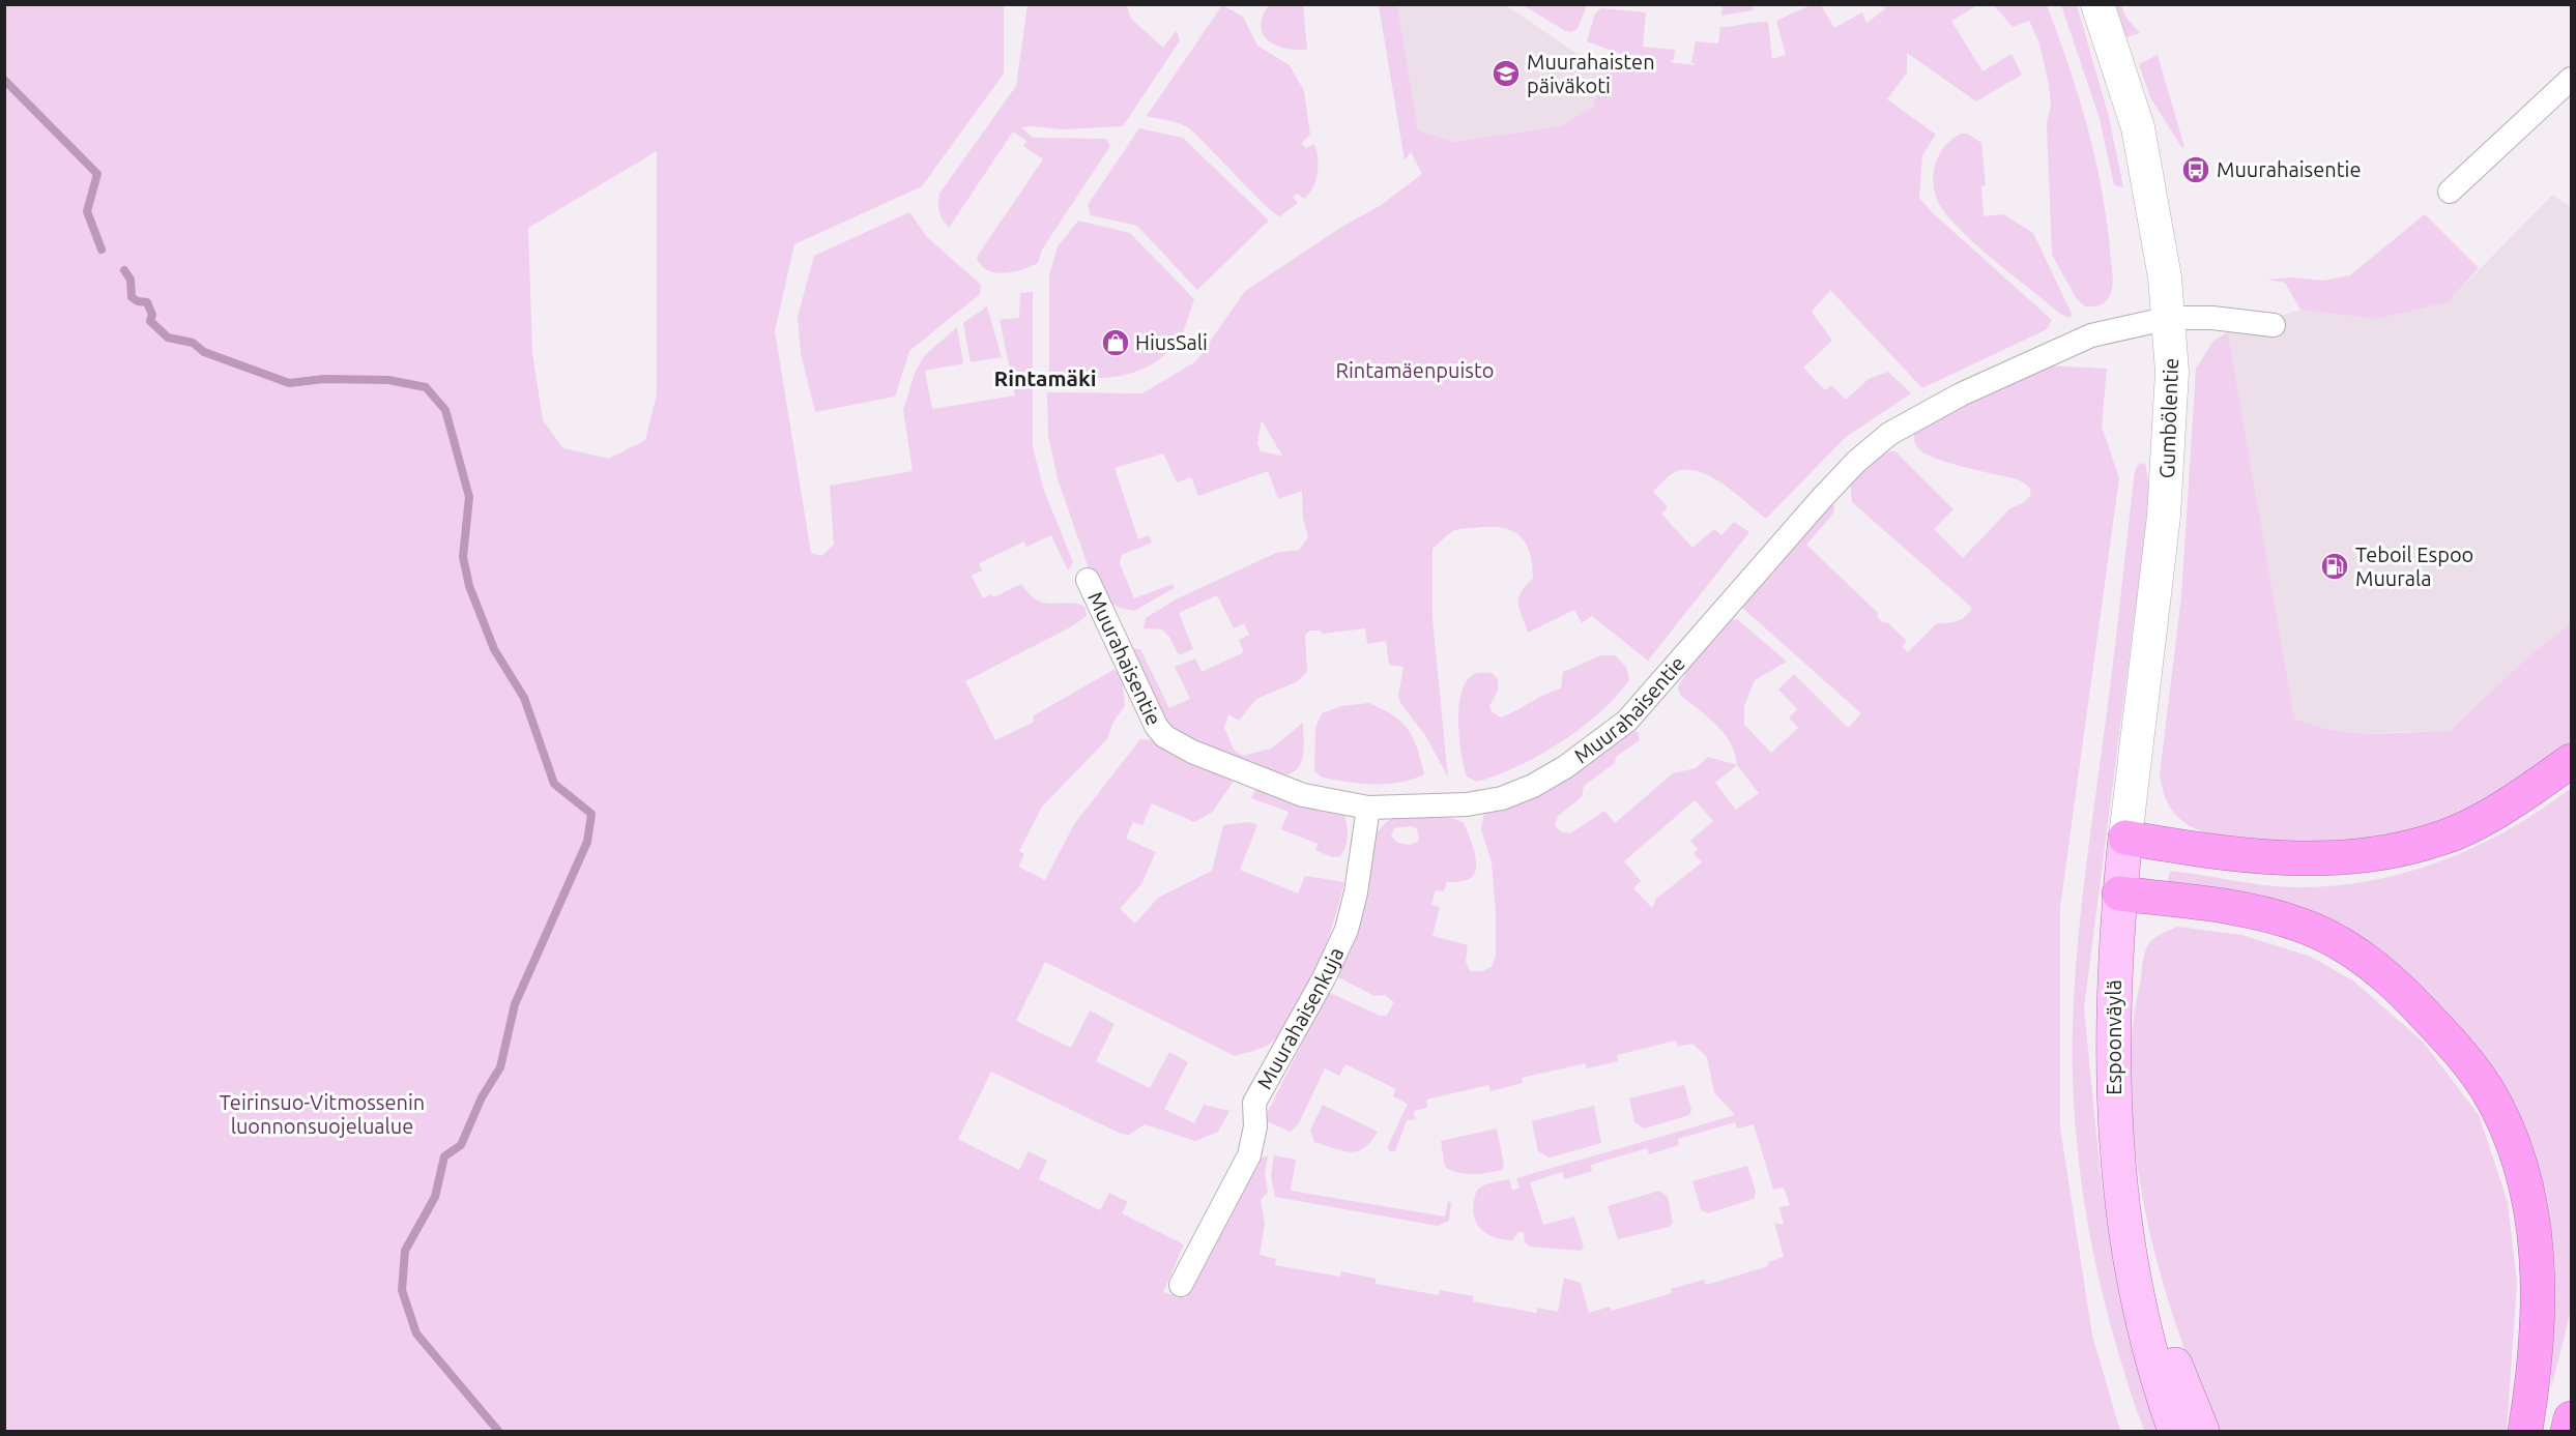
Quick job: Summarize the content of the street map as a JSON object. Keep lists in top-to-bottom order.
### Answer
{
  "streets": {
    "main road": ["Gumbölentie", "Espoonväylä"],
    "street": ["Muurahaisentie", "Muurahaisenkuja"]
  },
  "crossings": [
    ["Gumbölentie", "Muurahaisentie"],
    ["Gumbölentie", "Espoonväylä"],
    ["Muurahaisentie", "Muurahaisenkuja"]
  ],
  "districts": ["Rintamäki"],
  "parks": ["Rintamäenpuisto", "Teirinsuo-Vitmossenin luonnonsuojelualue"],
  "places": {
    "school or university": ["Muurahaisten päiväkoti"],
    "bus stop": ["Muurahaisentie"],
    "shop": ["HiusSali"],
    "fuel station": ["Teboil Espoo Muurala"]
  }
}
